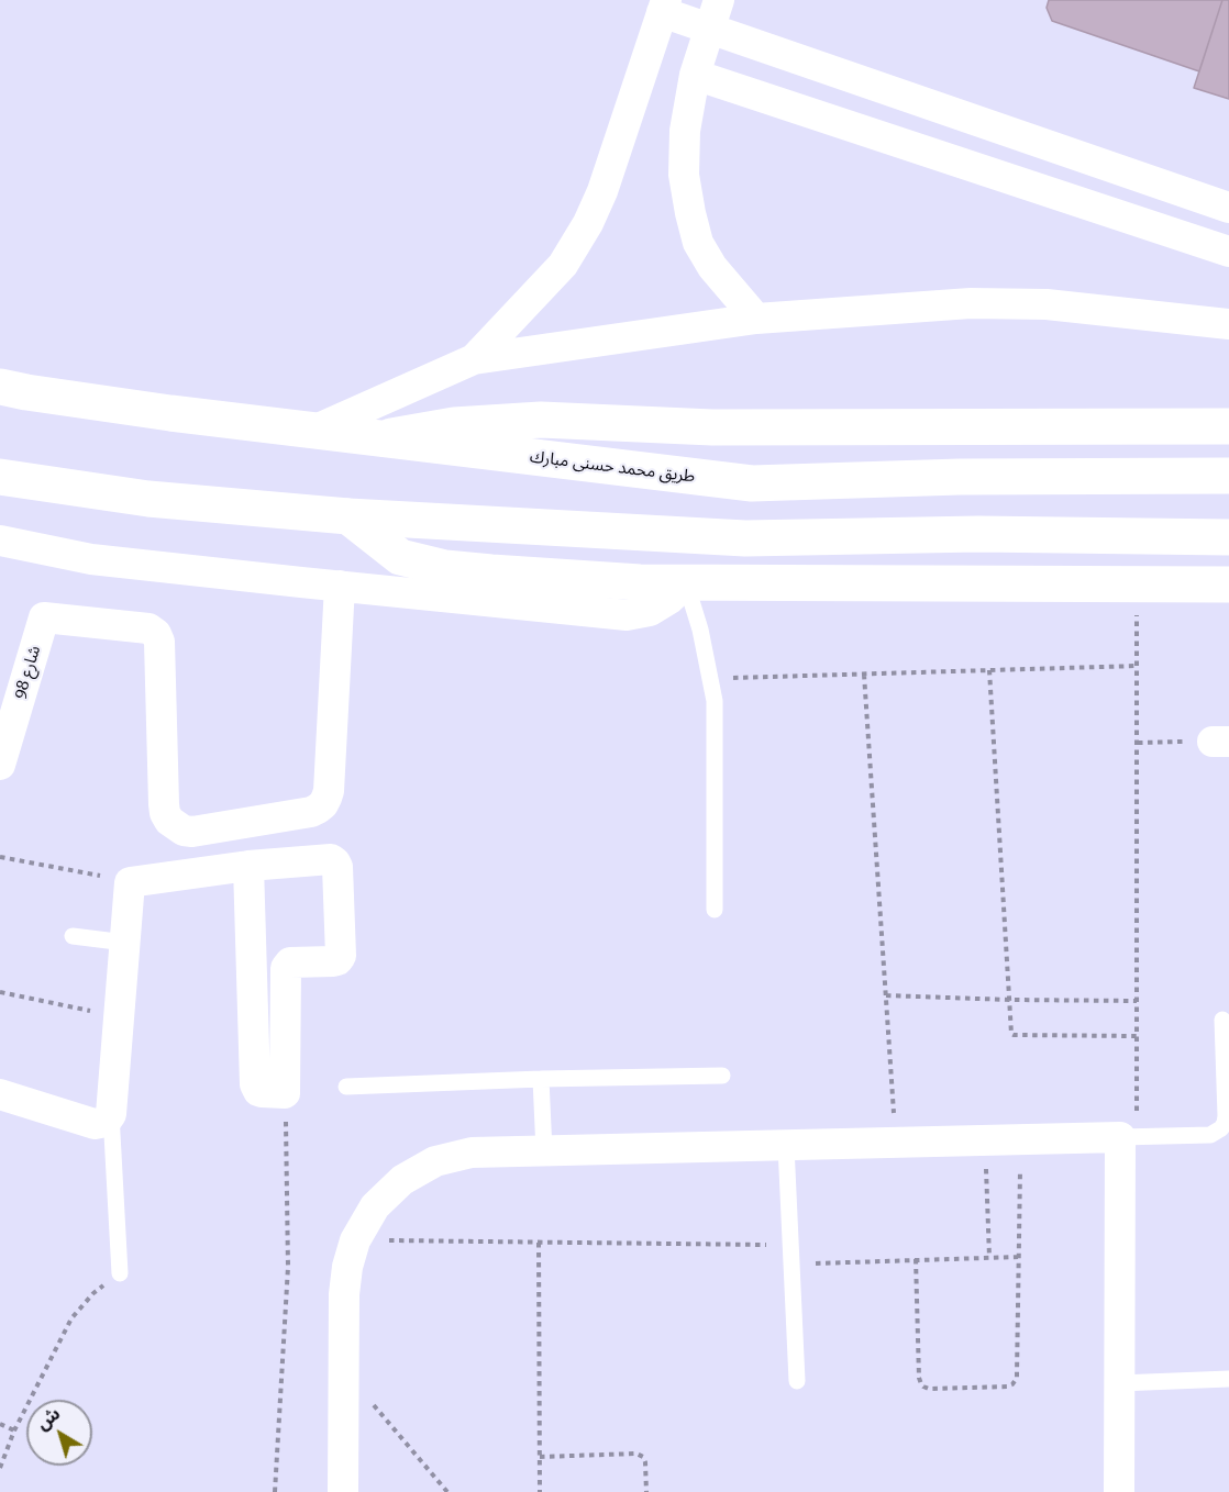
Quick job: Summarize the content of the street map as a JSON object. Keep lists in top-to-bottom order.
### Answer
{
  "streets": {
    "main road": ["طريق محمد حسنى مبارك"],
    "street": ["شارع 98"]
  },
  "north": "top left"
}
